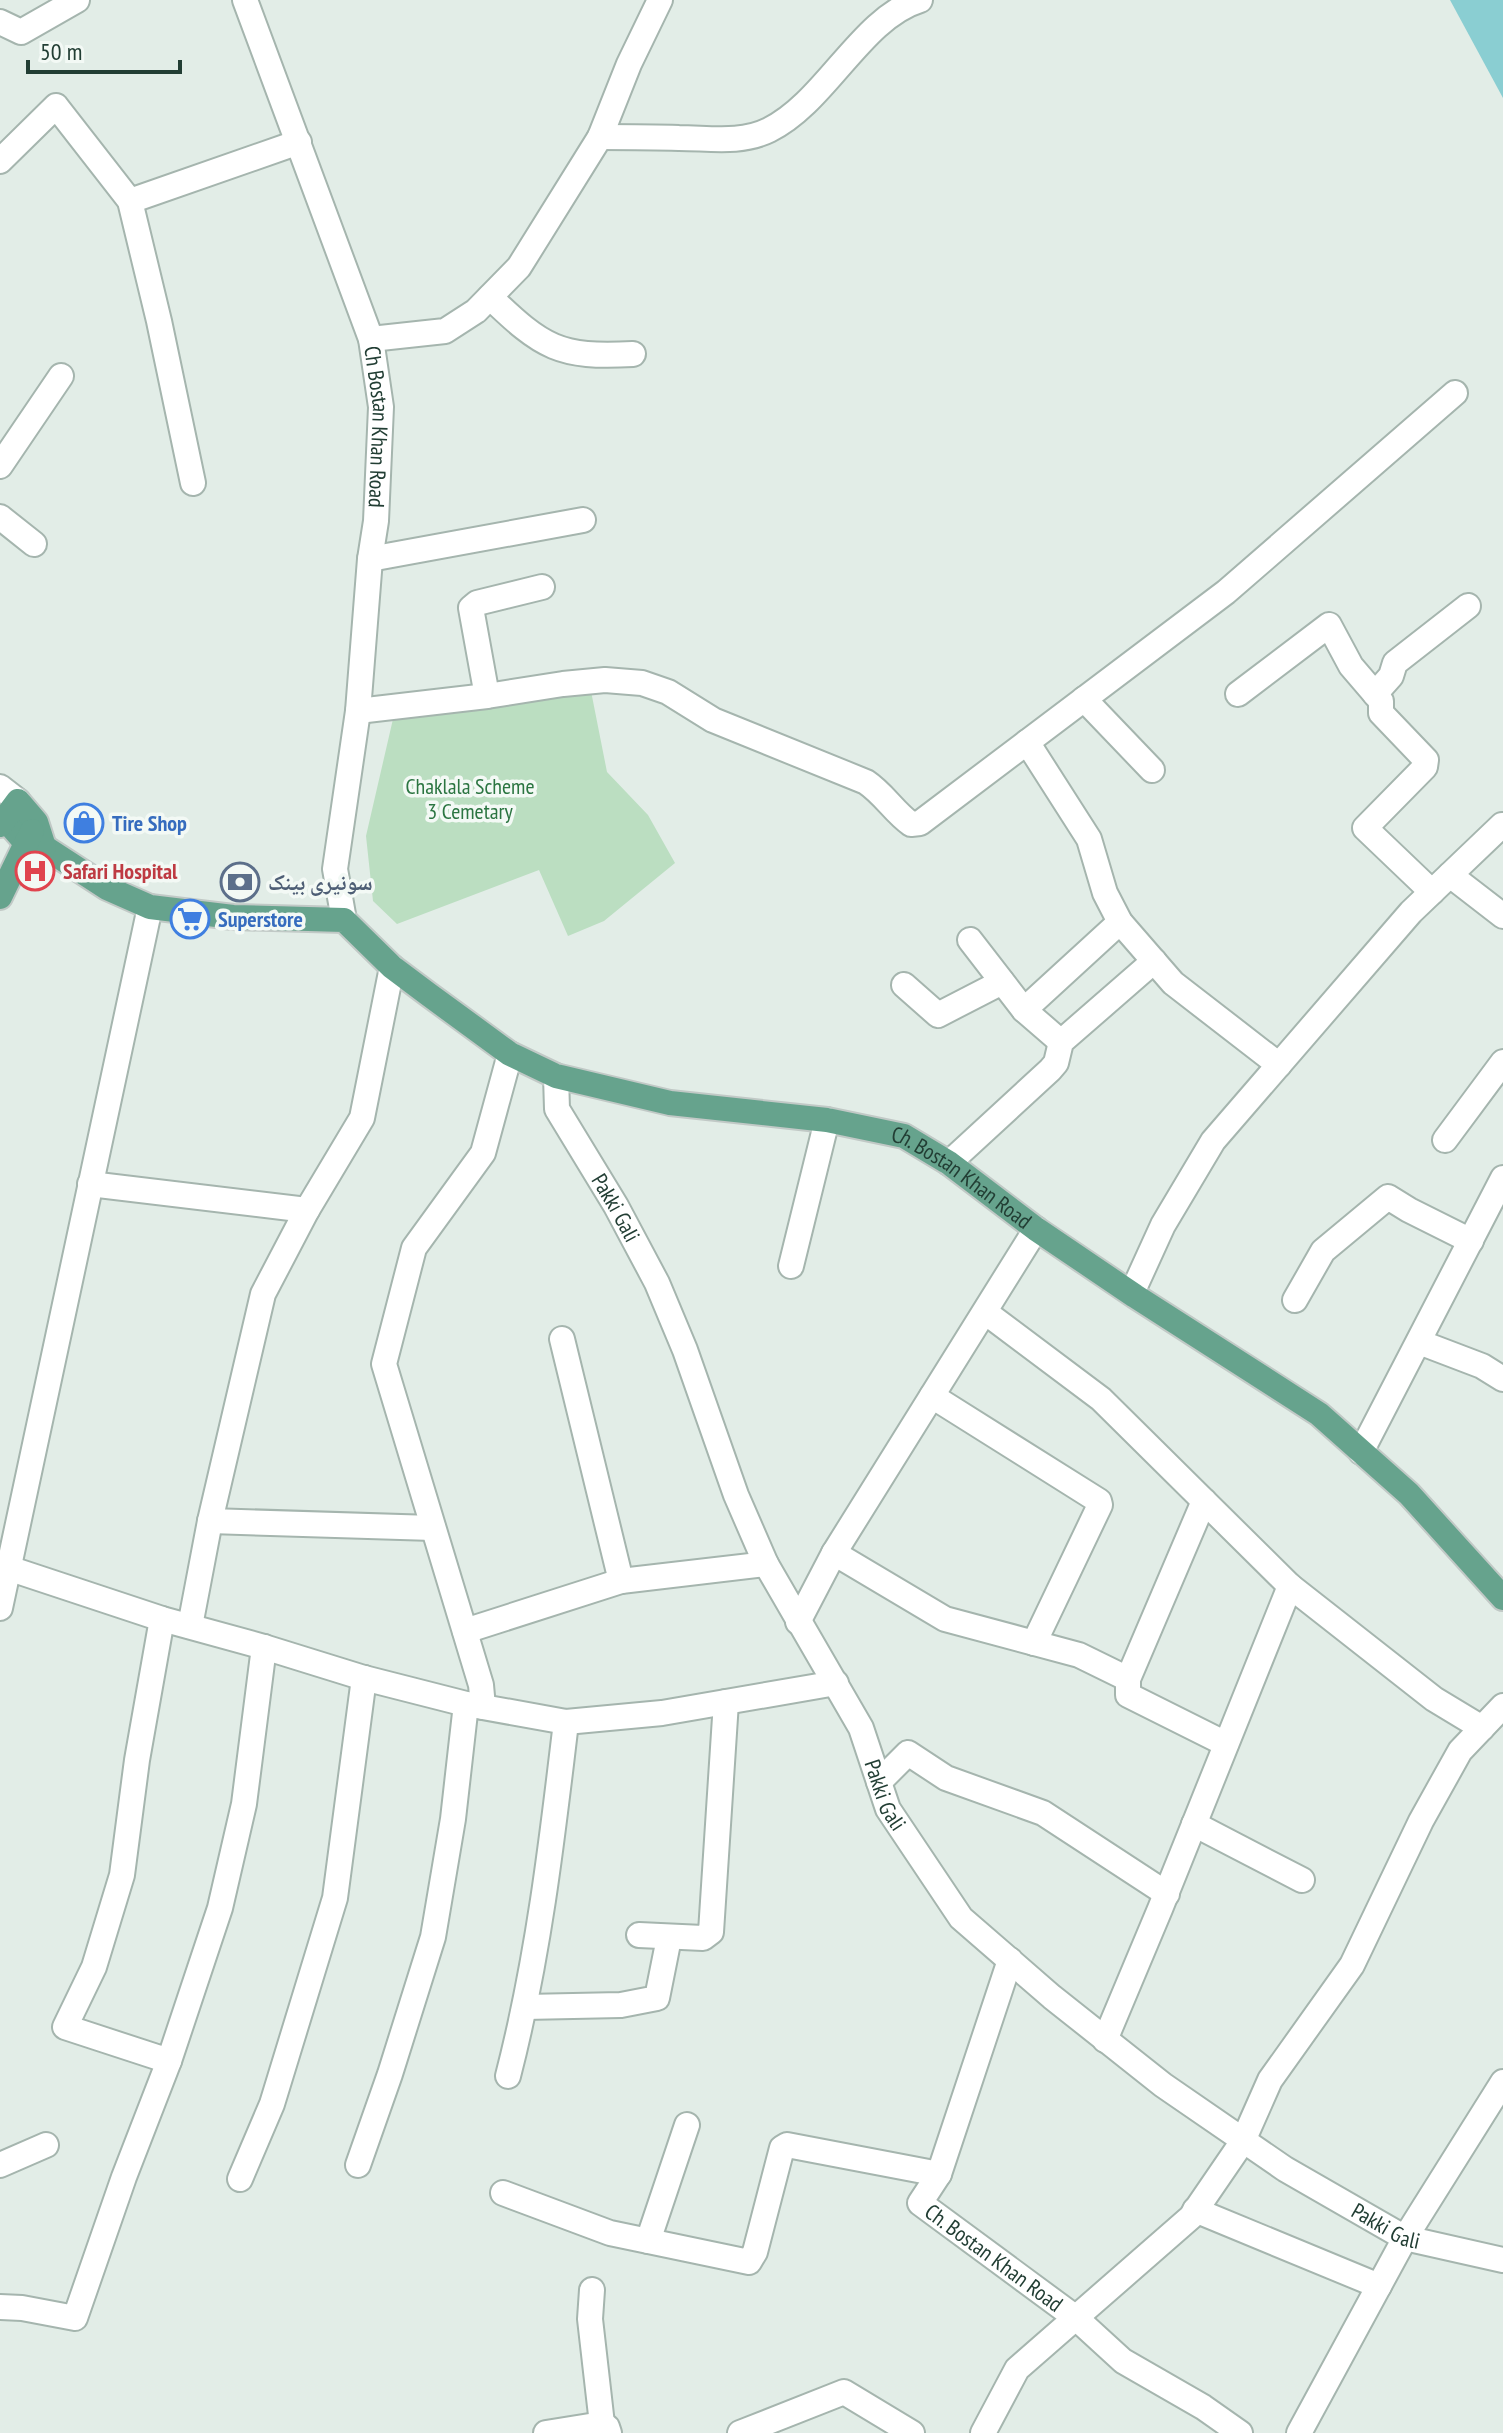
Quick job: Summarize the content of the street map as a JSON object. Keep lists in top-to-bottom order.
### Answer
{
  "streets": {
    "main road": ["Ch. Bostan Khan Road"],
    "street": ["Ch Bostan Khan Road", "Pakki Gali"]
  },
  "crossings": [
    ["Ch Bostan Khan Road", "Ch. Bostan Khan Road"],
    ["Ch. Bostan Khan Road", "Pakki Gali"]
  ],
  "parks": ["Chaklala Scheme 3 Cemetary"],
  "places": {
    "shop": ["Tire Shop"],
    "hospital": ["Safari Hospital"],
    "bank": ["سونیری بینک"],
    "supermarket": ["Superstore"]
  },
  "scale_bar": "50 m"
}
